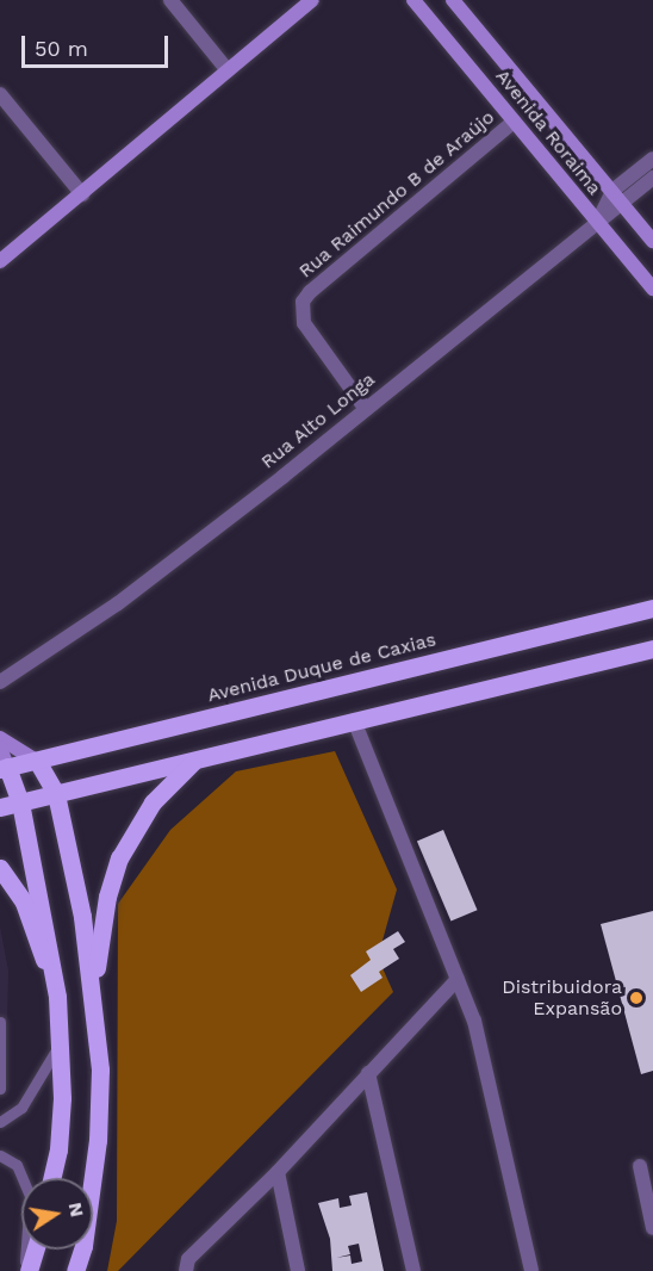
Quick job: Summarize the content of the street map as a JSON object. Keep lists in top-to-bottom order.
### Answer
{
  "streets": {
    "main road": ["Avenida Duque de Caxias"],
    "street": ["Avenida Roraima", "Rua Raimundo B de Araújo", "Rua Alto Longa"]
  },
  "crossings": [
    ["Avenida Roraima", "Rua Raimundo B de Araújo"],
    ["Avenida Roraima", "Rua Alto Longa"],
    ["Rua Raimundo B de Araújo", "Rua Alto Longa"]
  ],
  "places": ["Distribuidora Expansão"],
  "scale_bar": "50 m",
  "north": "right"
}
